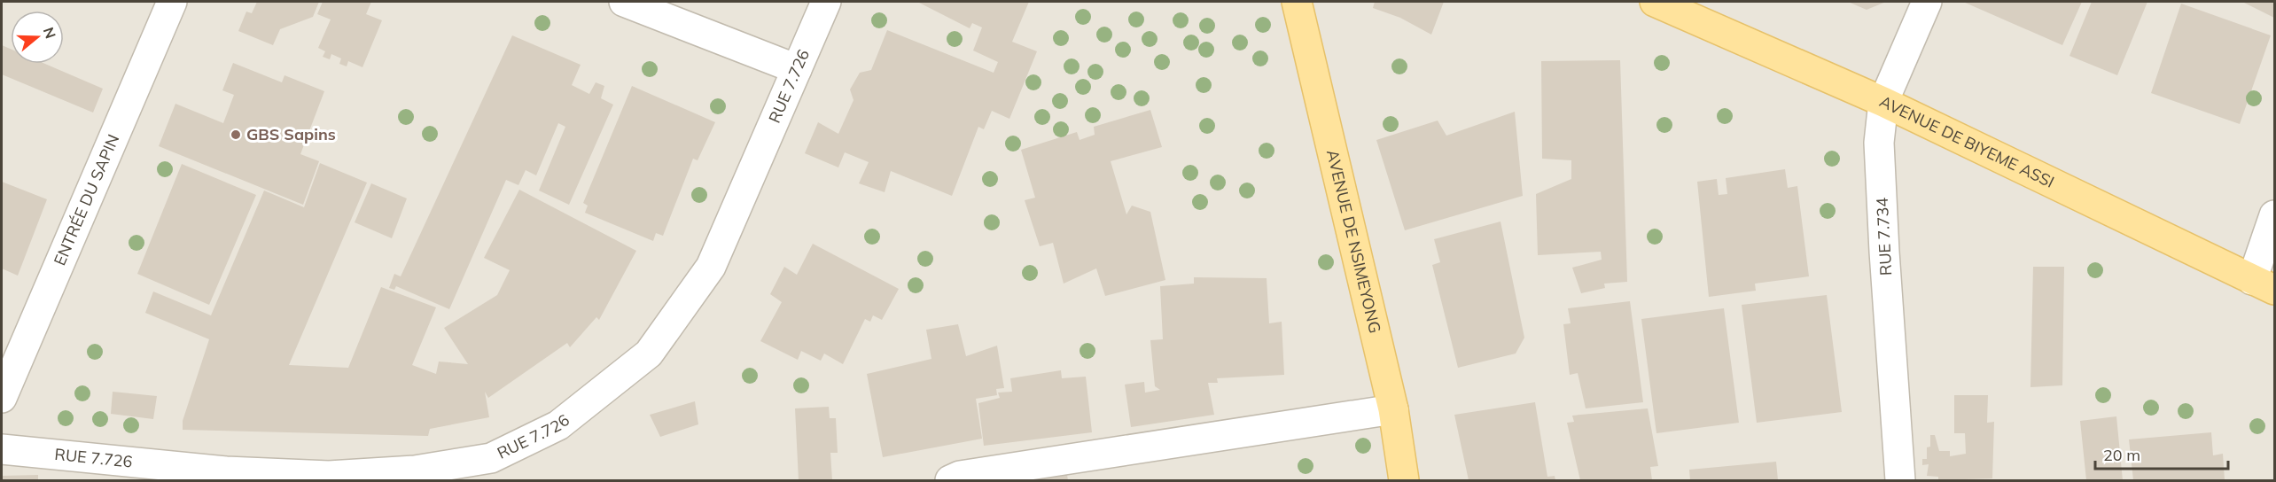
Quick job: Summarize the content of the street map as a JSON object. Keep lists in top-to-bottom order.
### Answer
{
  "streets": {
    "main road": ["AVENUE DE BIYEME ASSI", "AVENUE DE NSIMEYONG"],
    "street": ["RUE 7.726", "ENTRÉE DU SAPIN", "RUE 7.734"]
  },
  "crossings": [
    ["AVENUE DE BIYEME ASSI", "RUE 7.734"]
  ],
  "places": ["GBS Sapins"],
  "scale_bar": "20 m",
  "north": "right"
}
